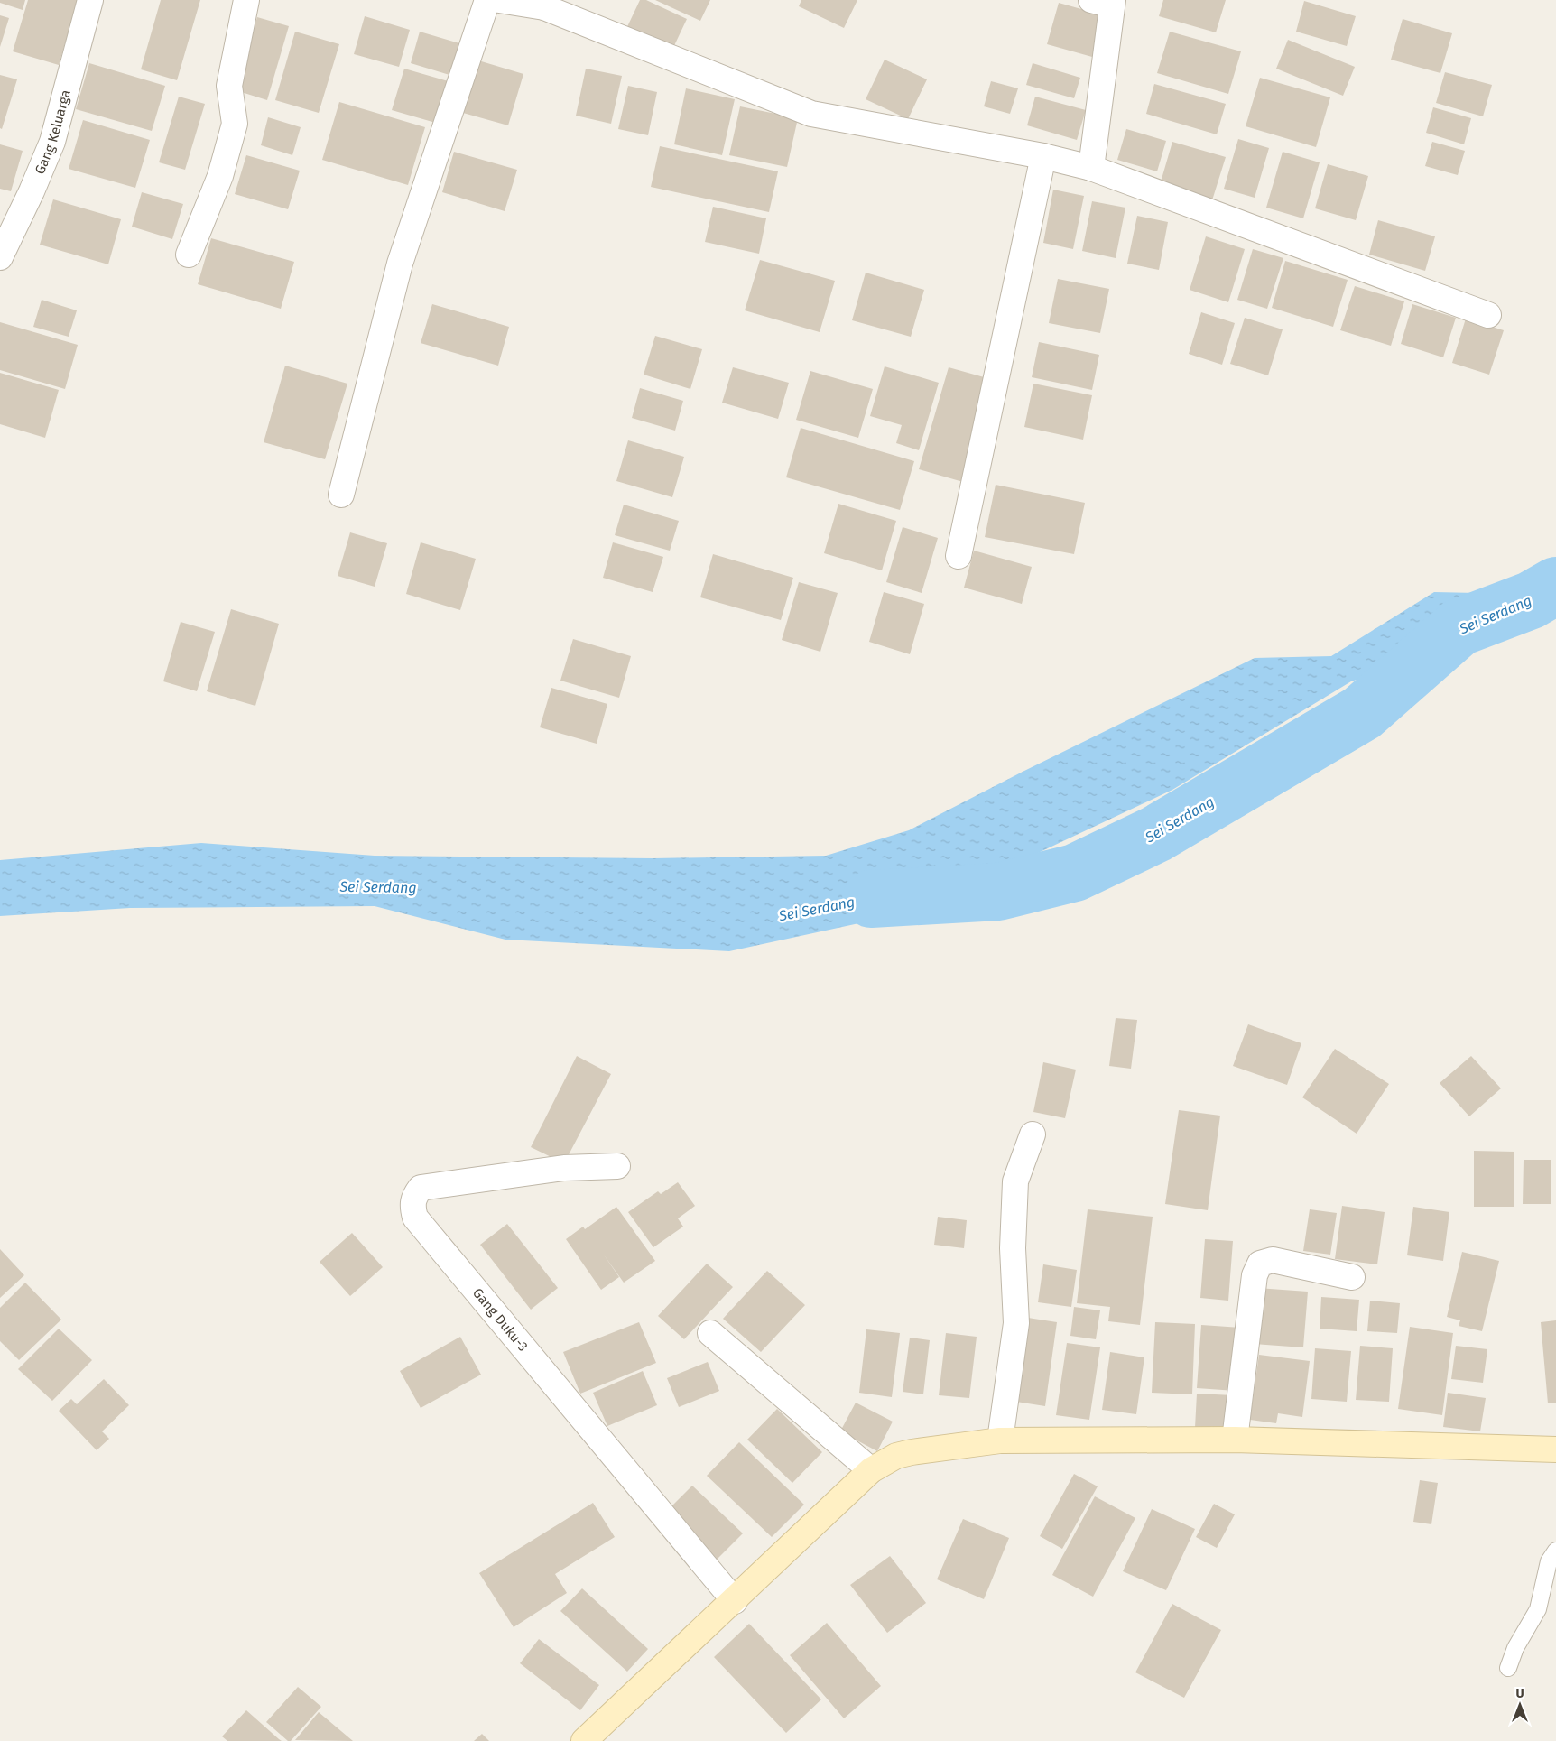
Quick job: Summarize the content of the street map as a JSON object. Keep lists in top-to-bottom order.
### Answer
{
  "streets": {
    "street": ["Gang Keluarga", "Gang Duku-3"]
  },
  "water": ["Sei Serdang"],
  "north": "top"
}
